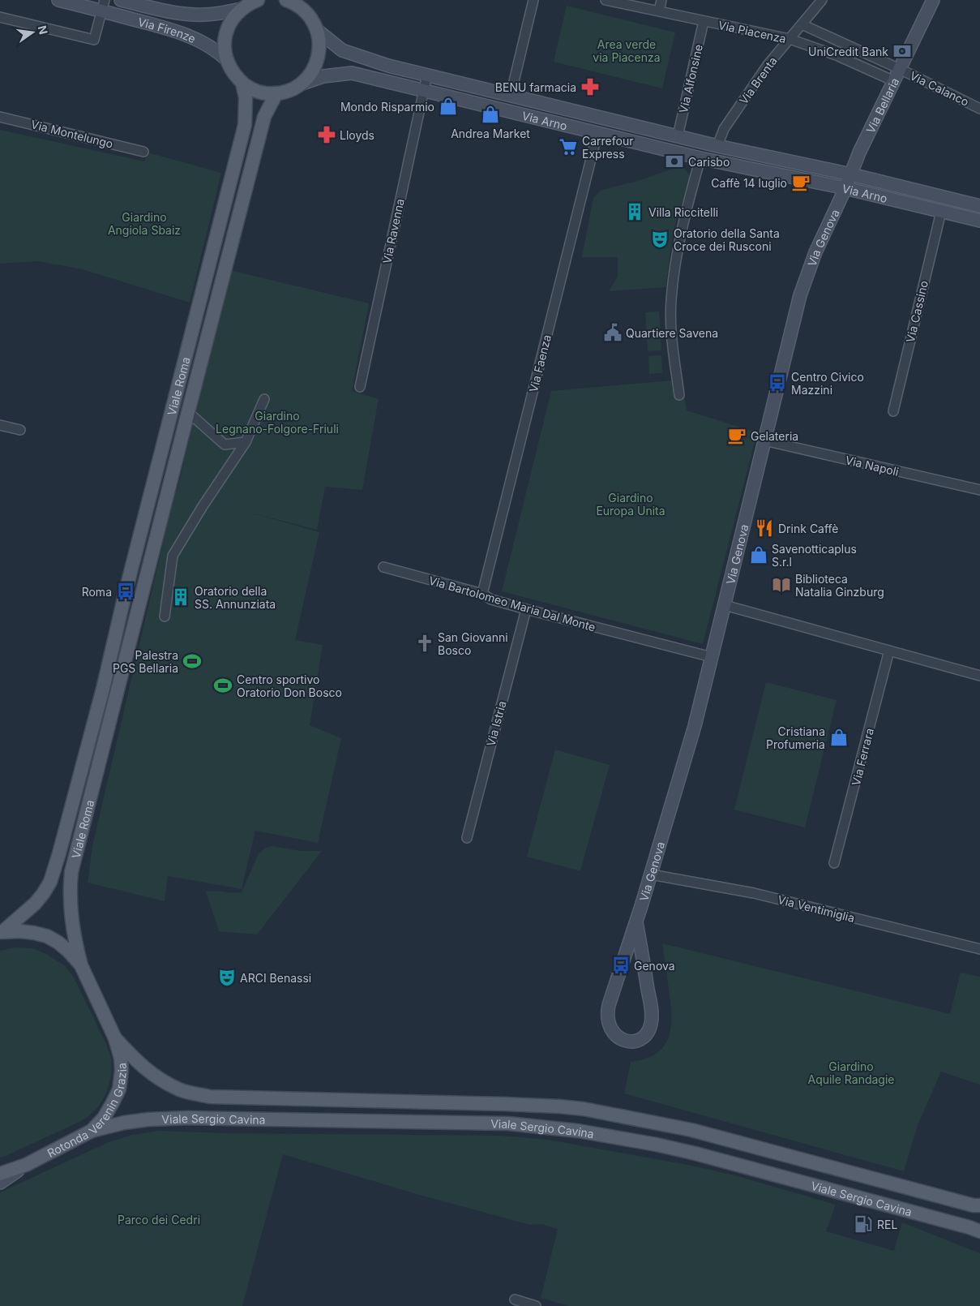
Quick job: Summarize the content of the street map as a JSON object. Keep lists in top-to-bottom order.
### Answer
{
  "streets": {
    "main road": ["Viale Roma", "Rotonda Verenin Grazia", "Viale Sergio Cavina"],
    "street": [
      "Via Firenze",
      "Via Piacenza",
      "Via Alfonsine",
      "Via Brenta",
      "Via Calanco",
      "Via Bellaria",
      "Via Arno",
      "Via Montelungo",
      "Via Ravenna",
      "Via Genova",
      "Via Cassino",
      "Via Faenza",
      "Via Napoli",
      "Via Bartolomeo Maria Dal Monte",
      "Via Istria",
      "Via Ferrara",
      "Via Ventimiglia"
    ]
  },
  "crossings": [
    ["Via Piacenza", "Via Alfonsine"],
    ["Via Piacenza", "Via Brenta"],
    ["Via Piacenza", "Via Calanco"],
    ["Via Piacenza", "Via Bellaria"],
    ["Via Alfonsine", "Via Arno"],
    ["Via Brenta", "Via Arno"],
    ["Via Calanco", "Via Bellaria"],
    ["Via Bellaria", "Via Arno"],
    ["Via Bellaria", "Via Genova"],
    ["Via Arno", "Via Ravenna"],
    ["Via Arno", "Via Genova"],
    ["Via Arno", "Via Cassino"],
    ["Via Arno", "Via Faenza"],
    ["Via Genova", "Via Napoli"],
    ["Via Genova", "Via Bartolomeo Maria Dal Monte"],
    ["Via Genova", "Via Ventimiglia"],
    ["Via Faenza", "Via Bartolomeo Maria Dal Monte"],
    ["Viale Roma", "Rotonda Verenin Grazia"],
    ["Via Bartolomeo Maria Dal Monte", "Via Istria"],
    ["Rotonda Verenin Grazia", "Viale Sergio Cavina"]
  ],
  "parks": [
    "Area verde via Piacenza",
    "Giardino Angiola Sbaiz",
    "Giardino Legnano-Folgore-Friuli",
    "Giardino Europa Unita",
    "Giardino Aquile Randagie",
    "Parco dei Cedri"
  ],
  "places": {
    "bank": ["UniCredit Bank", "Carisbo"],
    "pharmacy": ["BENU farmacia", "Lloyds"],
    "shop": [
      "Mondo Risparmio",
      "Andrea Market",
      "Savenotticaplus S.r.l",
      "Cristiana Profumeria"
    ],
    "supermarket": ["Carrefour Express"],
    "cafe": ["Caffè 14 luglio", "Gelateria"],
    "building": ["Villa Riccitelli", "Oratorio della SS. Annunziata"],
    "theatre": ["Oratorio della Santa Croce dei Rusconi", "ARCI Benassi"],
    "public building": ["Quartiere Savena"],
    "bus stop": ["Centro Civico Mazzini", "Roma", "Genova"],
    "restaurant": ["Drink Caffè"],
    "library": ["Biblioteca Natalia Ginzburg"],
    "church": ["San Giovanni Bosco"],
    "sports": ["Palestra PGS Bellaria", "Centro sportivo Oratorio Don Bosco"],
    "fuel station": ["REL"]
  },
  "north": "right"
}
